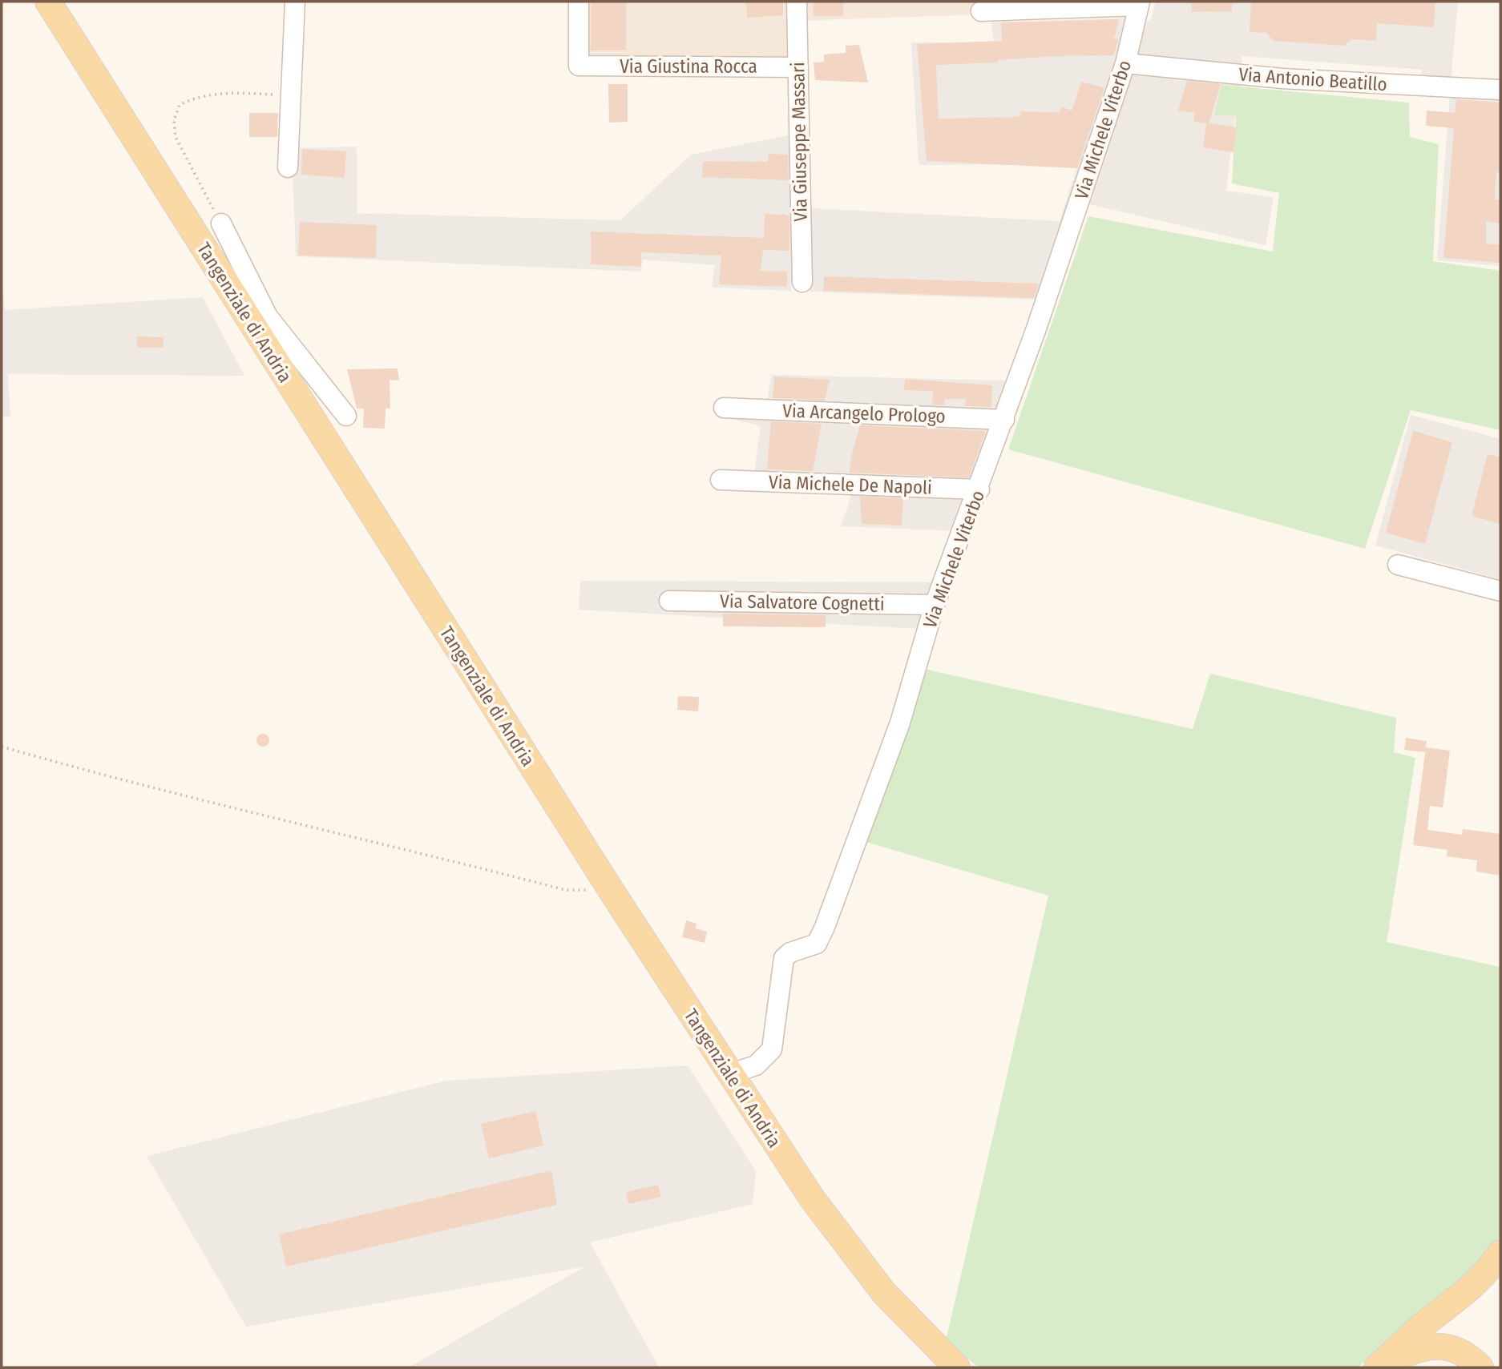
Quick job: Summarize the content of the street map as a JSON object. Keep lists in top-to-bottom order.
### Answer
{
  "streets": {
    "main road": ["Tangenziale di Andria"],
    "street": [
      "Via Giustina Rocca",
      "Via Antonio Beatillo",
      "Via Michele Viterbo",
      "Via Giuseppe Massari",
      "Via Arcangelo Prologo",
      "Via Michele De Napoli",
      "Via Salvatore Cognetti"
    ]
  },
  "crossings": [
    ["Via Giustina Rocca", "Via Giuseppe Massari"],
    ["Via Antonio Beatillo", "Via Michele Viterbo"],
    ["Via Michele Viterbo", "Tangenziale di Andria"],
    ["Via Michele Viterbo", "Via Arcangelo Prologo"],
    ["Via Michele Viterbo", "Via Michele De Napoli"],
    ["Via Michele Viterbo", "Via Salvatore Cognetti"]
  ]
}
